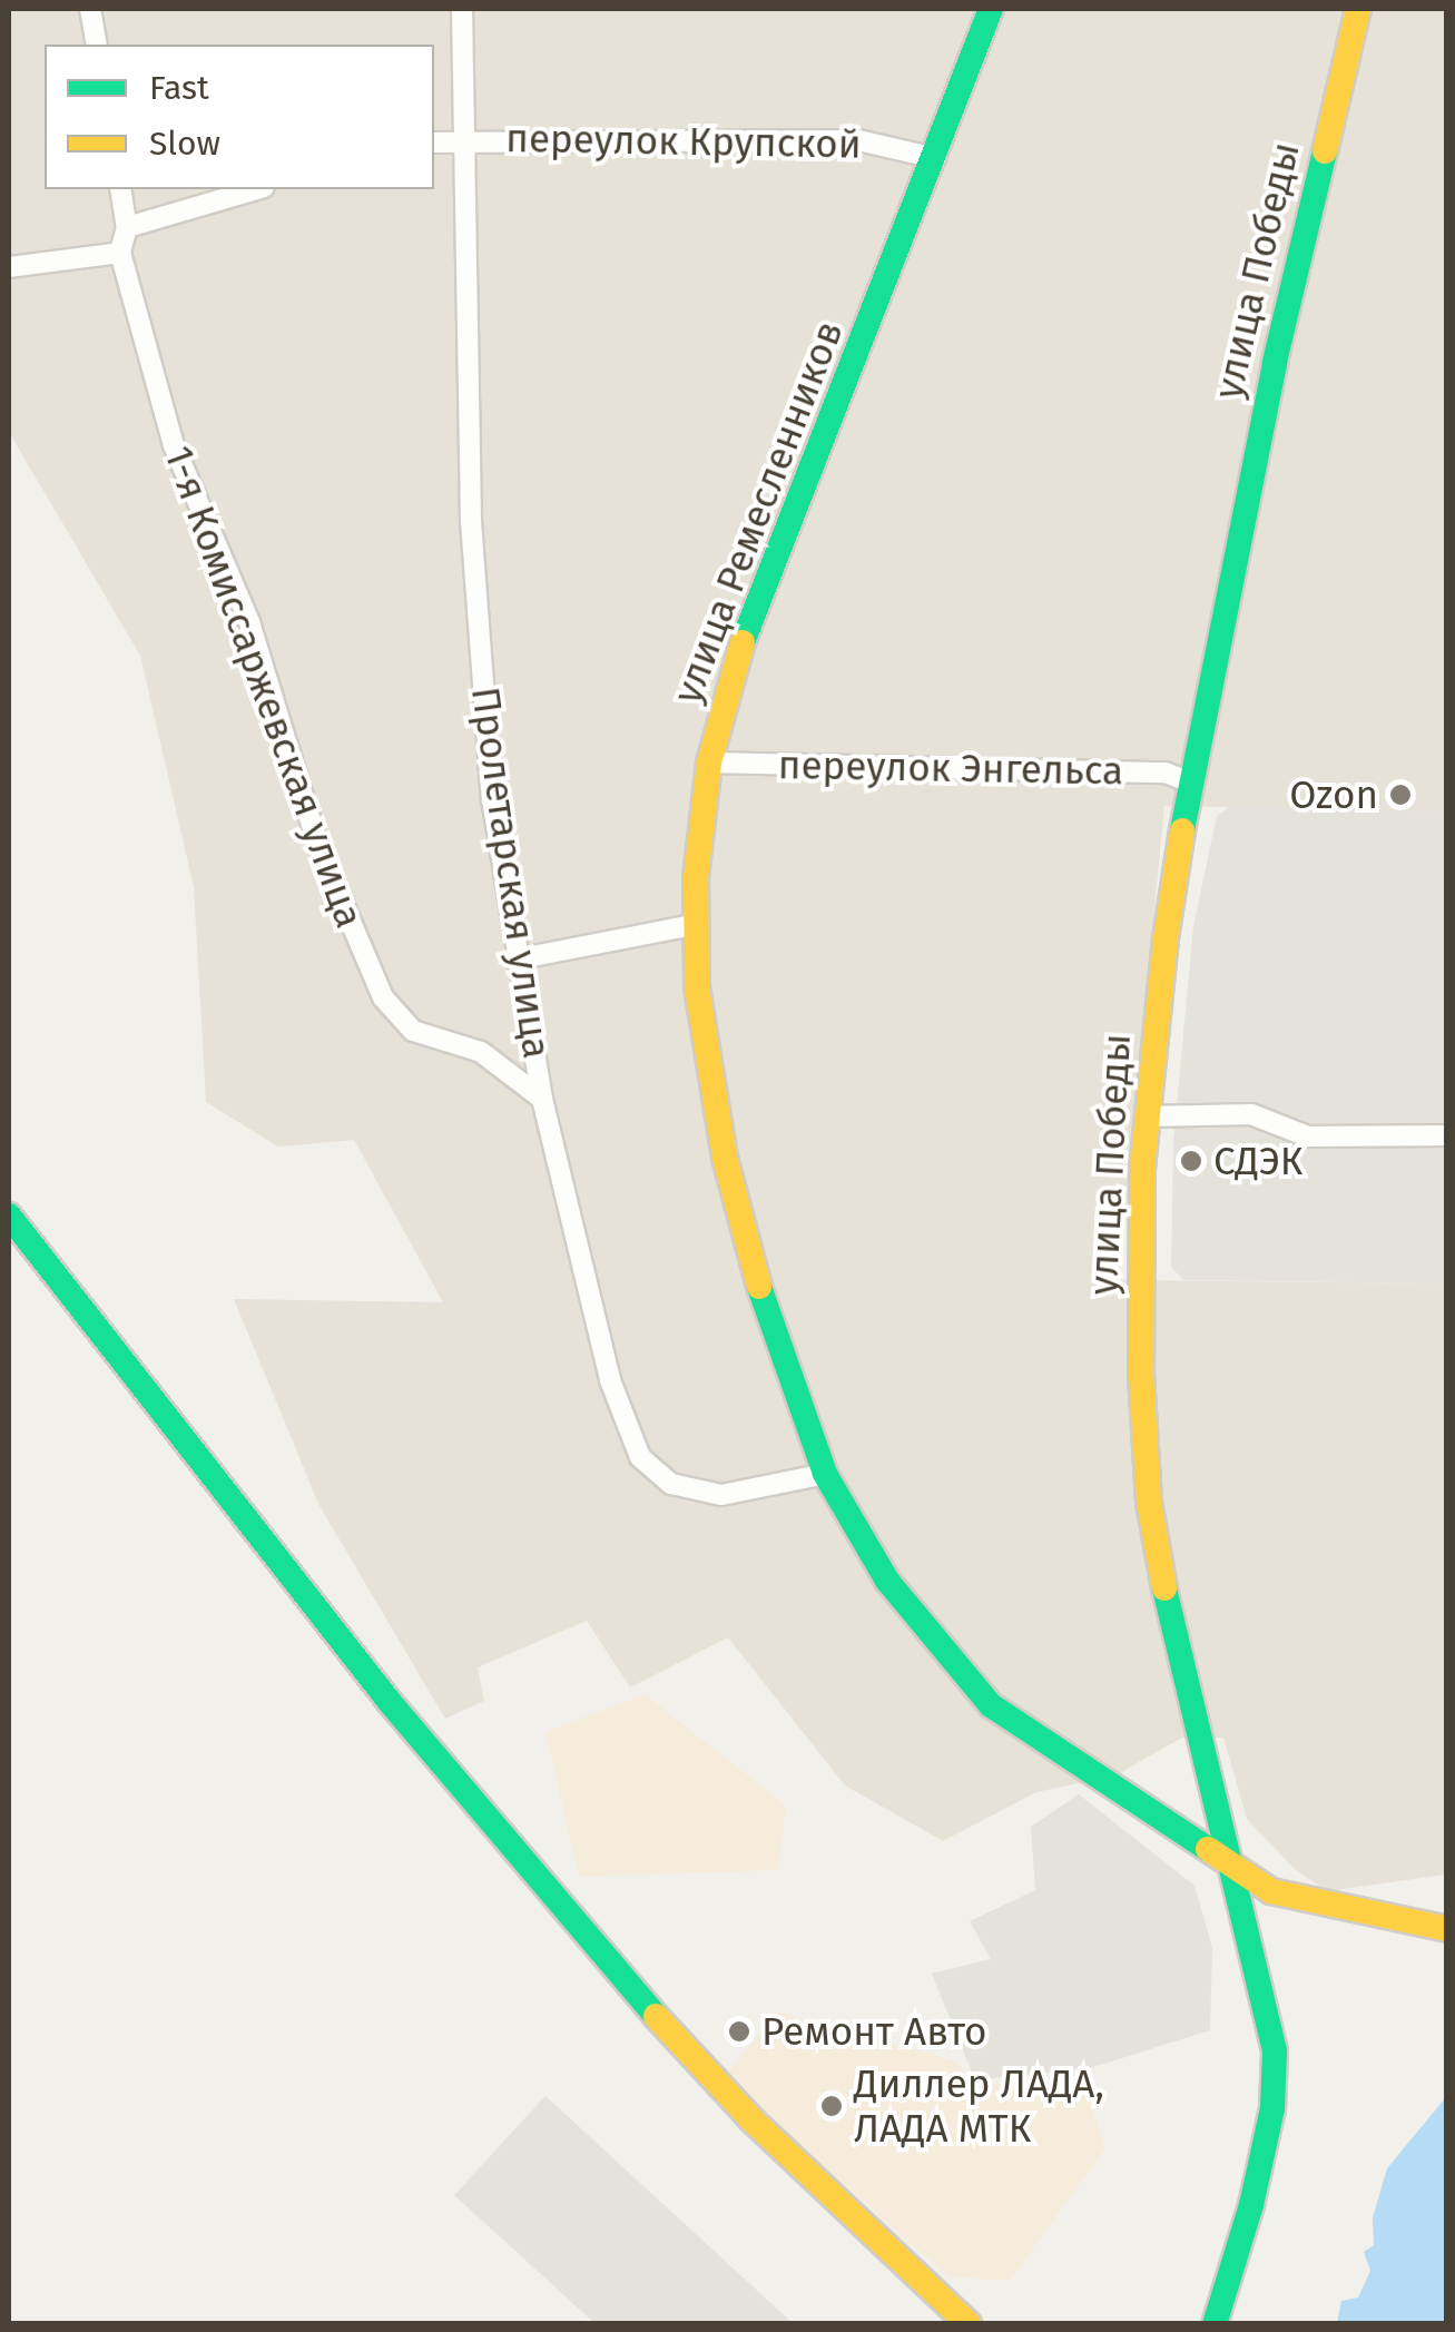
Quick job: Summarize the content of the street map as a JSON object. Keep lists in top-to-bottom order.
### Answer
{
  "streets": {
    "main road": ["улица Победы", "улица Ремесленников"],
    "street": [
      "переулок Крупской",
      "1-я Комиссаржевская улица",
      "переулок Энгельса",
      "Пролетарская улица"
    ]
  },
  "crossings": [
    ["переулок Крупской", "улица Ремесленников"],
    ["переулок Крупской", "Пролетарская улица"],
    ["улица Победы", "улица Ремесленников"],
    ["улица Победы", "переулок Энгельса"],
    ["улица Ремесленников", "переулок Энгельса"],
    ["улица Ремесленников", "Пролетарская улица"],
    ["1-я Комиссаржевская улица", "Пролетарская улица"]
  ],
  "places": [
    "Ozon",
    "СДЭК",
    "Ремонт Авто",
    "Диллер ЛАДА, ЛАДА МТК"
  ],
  "legend": ["Fast", "Slow"]
}
